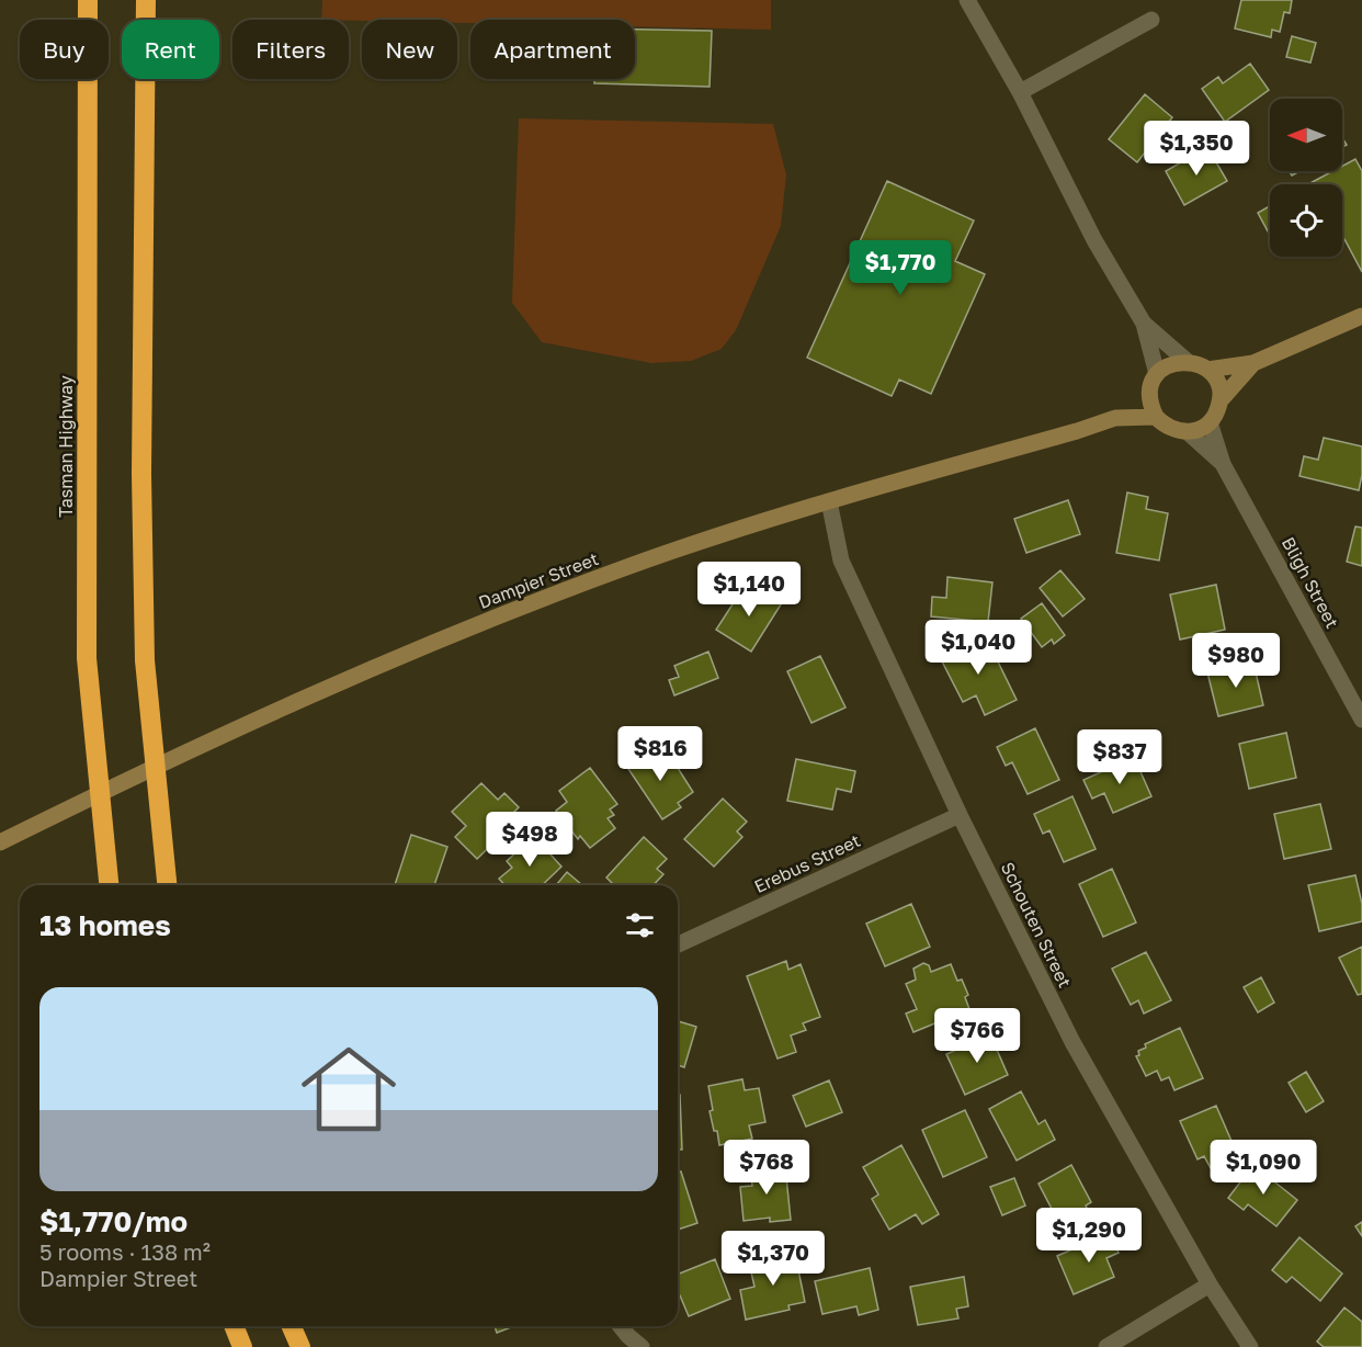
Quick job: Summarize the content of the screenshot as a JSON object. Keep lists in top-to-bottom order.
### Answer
{
  "streets": {
    "highway": ["Tasman Highway"],
    "street": [
      "Dampier Street",
      "Bligh Street",
      "Erebus Street",
      "Schouten Street"
    ]
  },
  "crossings": [
    ["Dampier Street", "Schouten Street"],
    ["Erebus Street", "Schouten Street"]
  ],
  "north": "left",
  "page": {
    "chip": [
      "Buy",
      "Rent",
      "Filters",
      "New",
      "Apartment"
    ],
    "price": [
      "$1,350",
      "$1,770",
      "$1,140",
      "$1,040",
      "$980",
      "$816",
      "$837",
      "$498",
      "$766",
      "$768",
      "$1,090",
      "$1,290",
      "$1,370"
    ],
    "heading": "13 homes",
    "list": [
      {
        "name": "$1,770/mo",
        "note": "5 rooms · 138 m² · Dampier Street"
      }
    ]
  }
}
